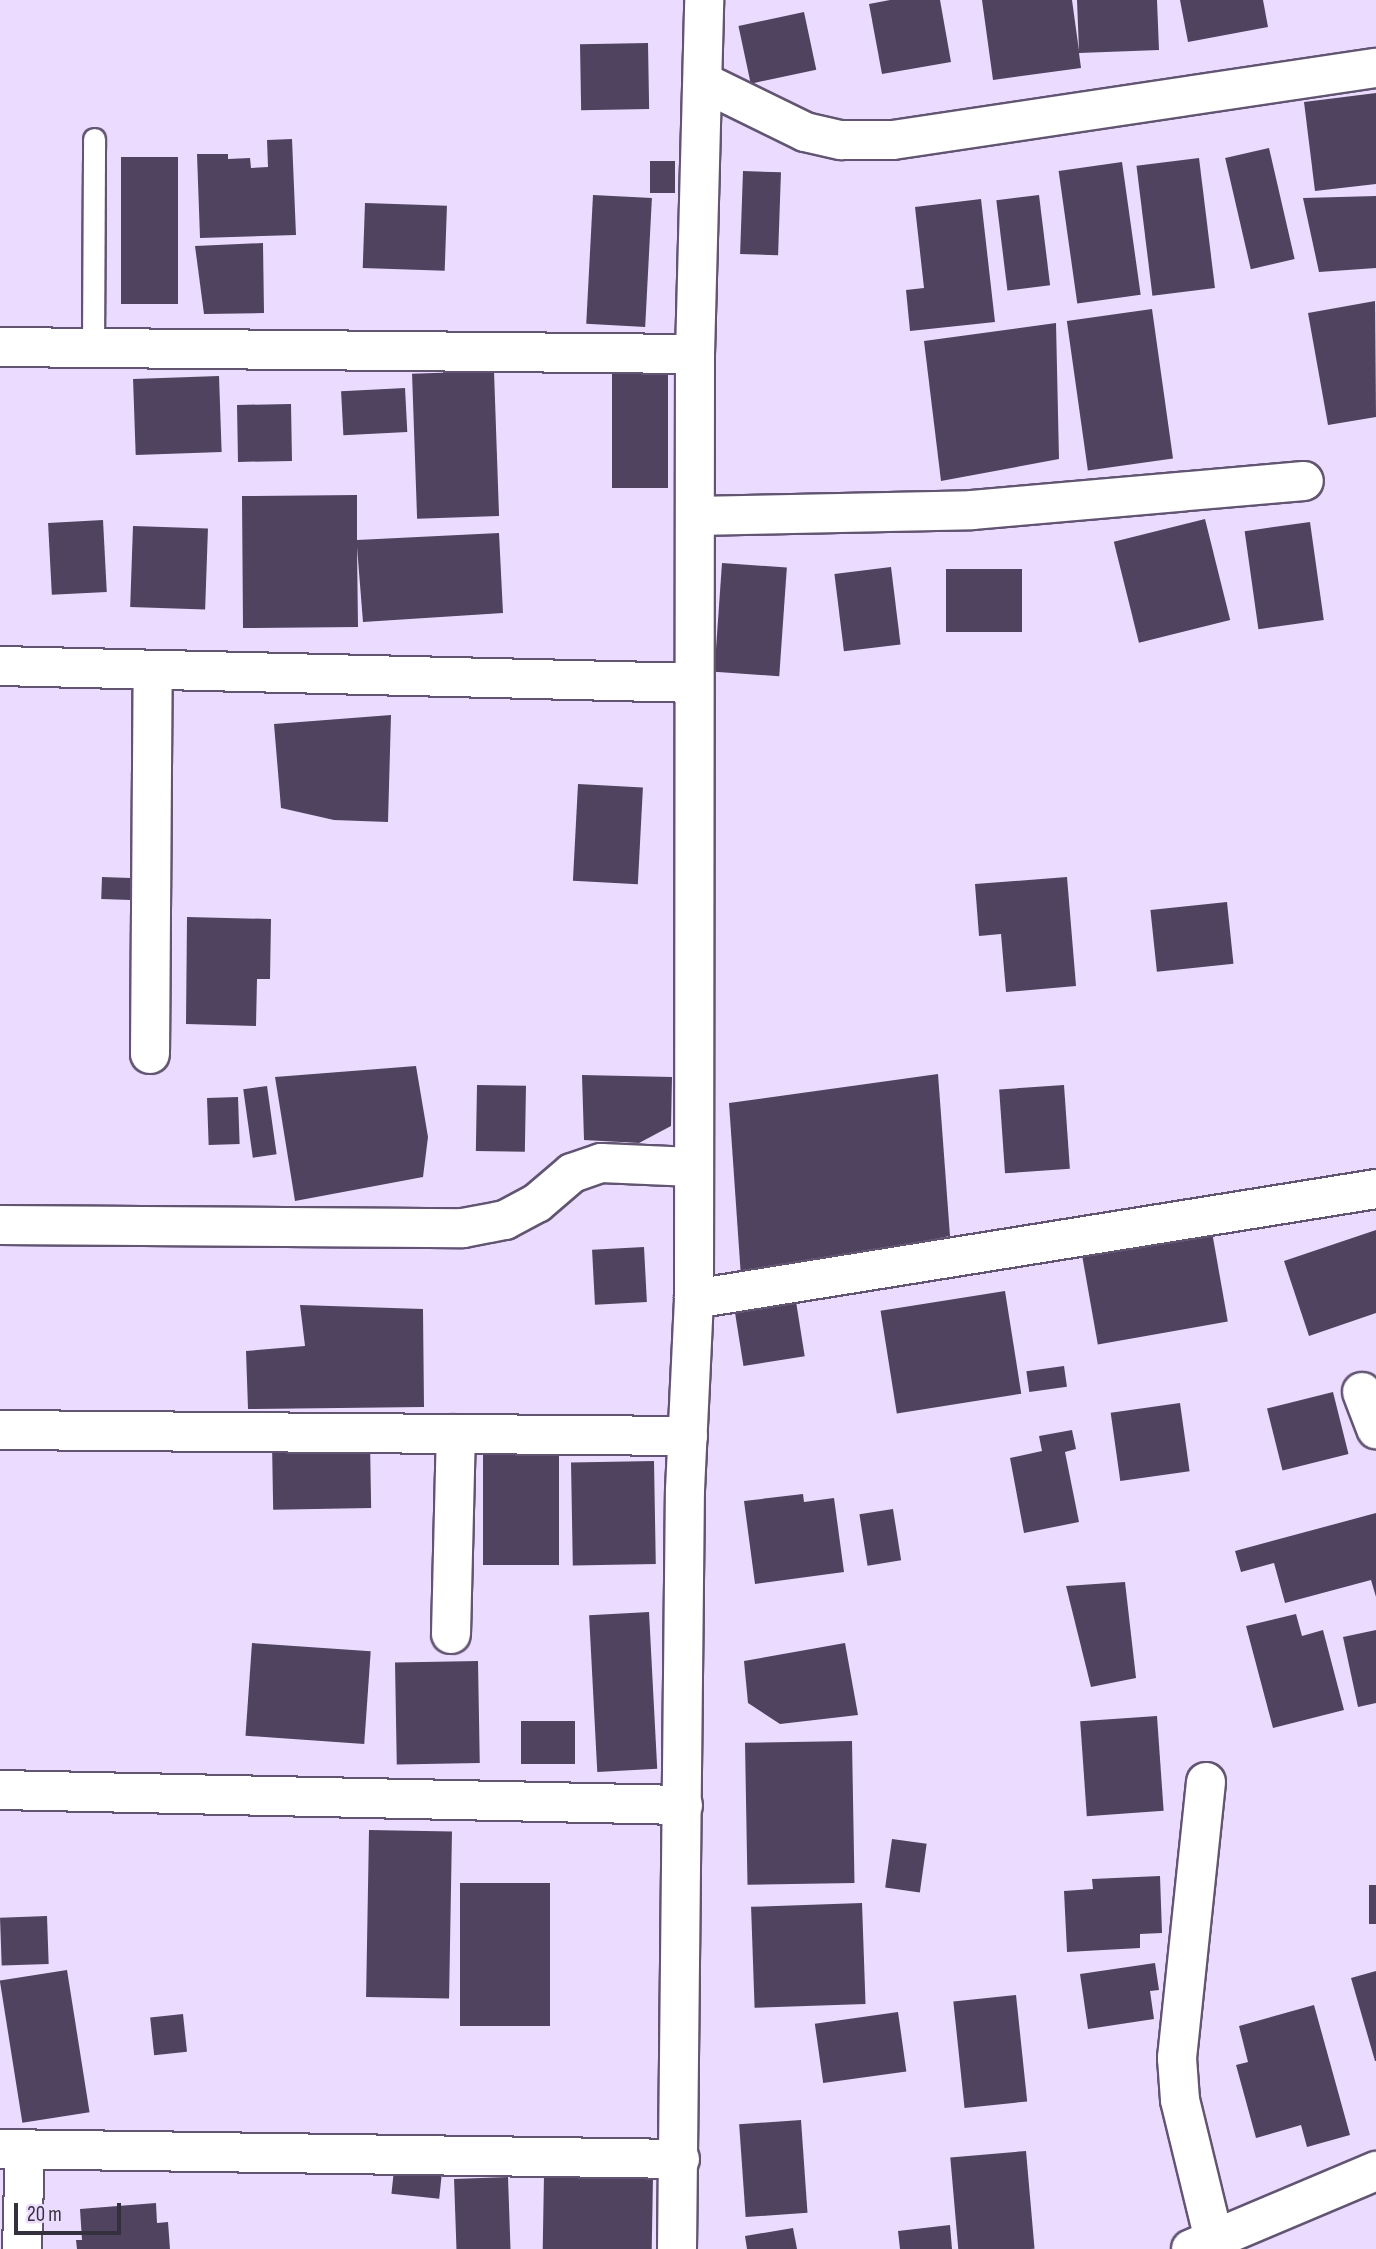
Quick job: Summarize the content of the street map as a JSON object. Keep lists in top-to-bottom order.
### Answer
{
  "scale_bar": "20 m"
}
